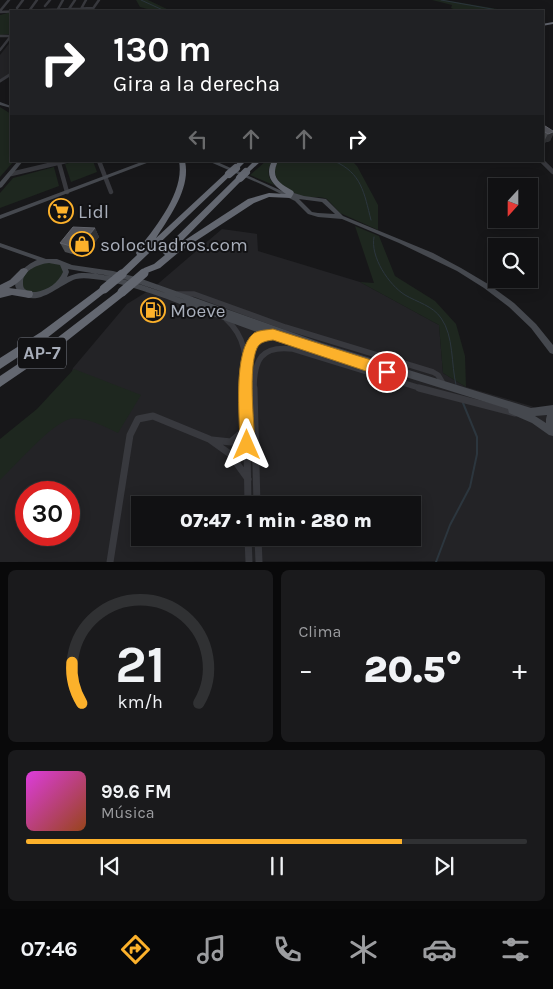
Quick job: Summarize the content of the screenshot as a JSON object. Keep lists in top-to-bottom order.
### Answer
{
  "streets": {
    "highway": ["AP-7"]
  },
  "places": {
    "supermarket": ["Lidl"],
    "shop": ["solocuadros.com"],
    "fuel station": ["Moeve"]
  },
  "north": "bottom",
  "page": {
    "turn": ["130 m", "Gira a la derecha"],
    "limit": "30",
    "trip": "07:47 · 1 min · 280 m",
    "tile": "Clima",
    "heat": ["−", "20.5°", "+"],
    "song": ["99.6 FM", "Música"],
    "tabs": "07:46",
    "gauge": ["21", "km/h"]
  }
}
